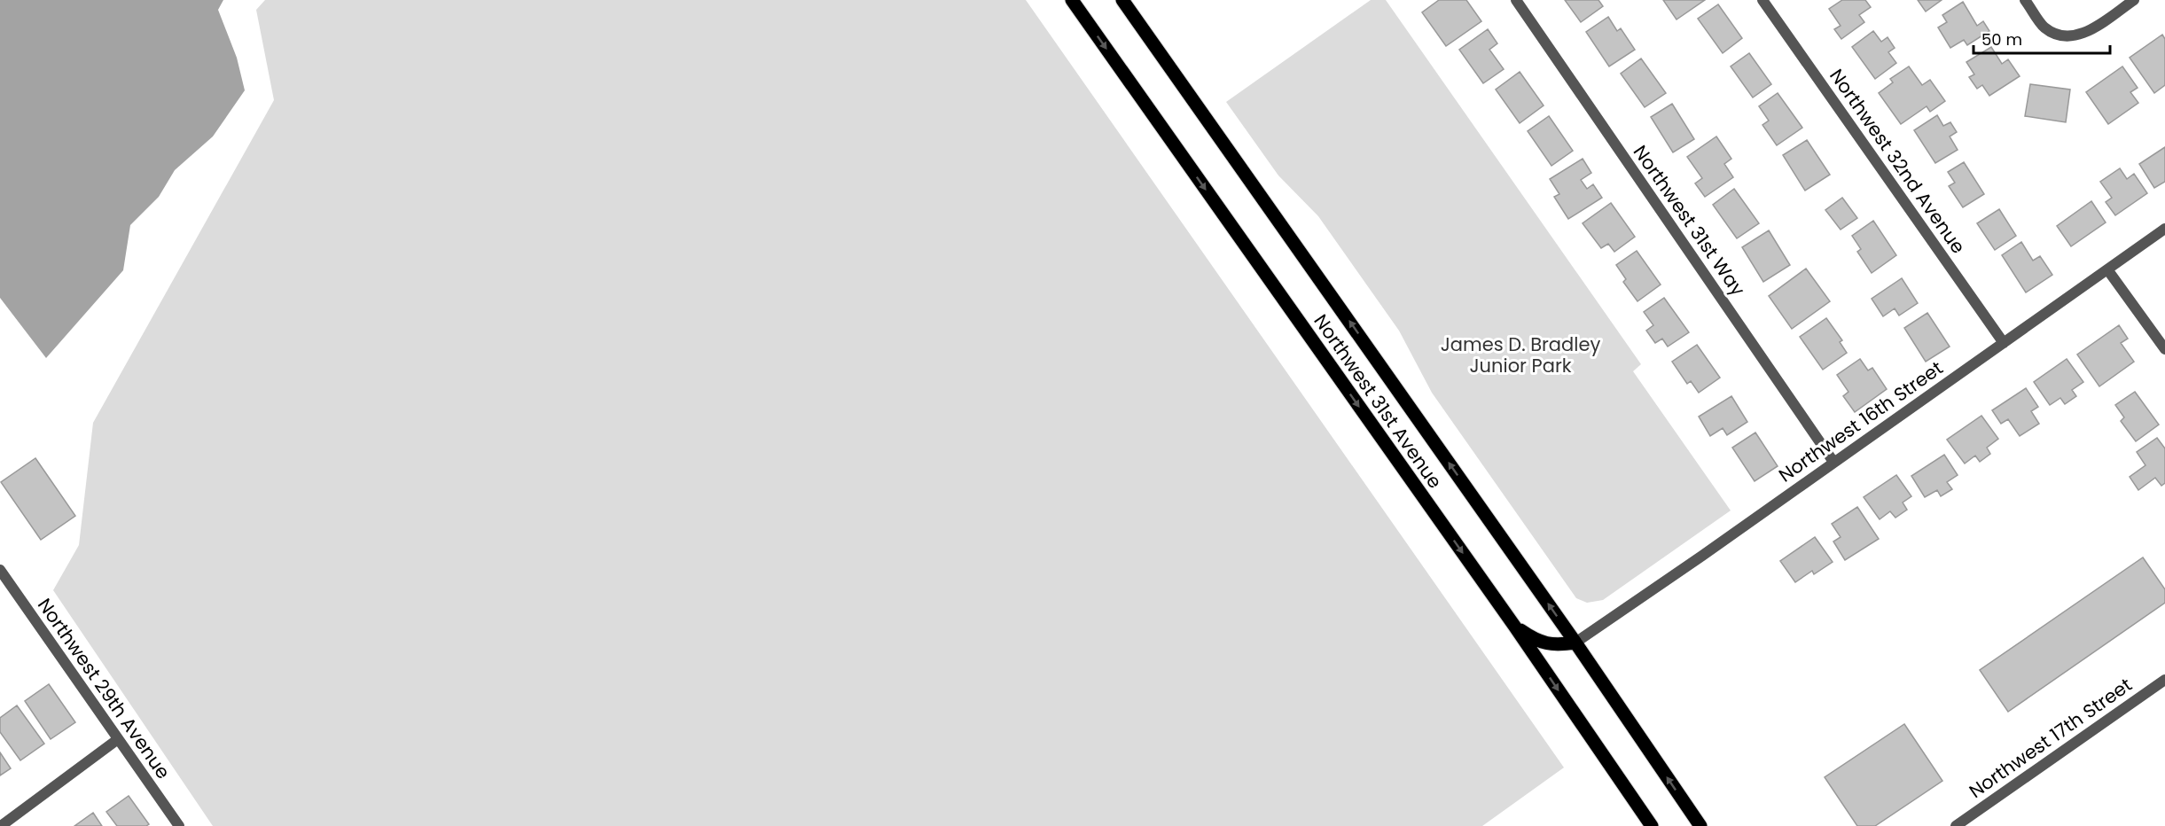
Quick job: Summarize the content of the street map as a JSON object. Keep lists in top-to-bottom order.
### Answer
{
  "streets": {
    "main road": ["Northwest 31st Avenue"],
    "street": [
      "Northwest 32nd Avenue",
      "Northwest 31st Way",
      "Northwest 16th Street",
      "Northwest 29th Avenue",
      "Northwest 17th Street"
    ]
  },
  "crossings": [
    ["Northwest 32nd Avenue", "Northwest 16th Street"],
    ["Northwest 31st Way", "Northwest 16th Street"],
    ["Northwest 31st Avenue", "Northwest 16th Street"]
  ],
  "parks": ["James D. Bradley Junior Park"],
  "scale_bar": "50 m"
}
